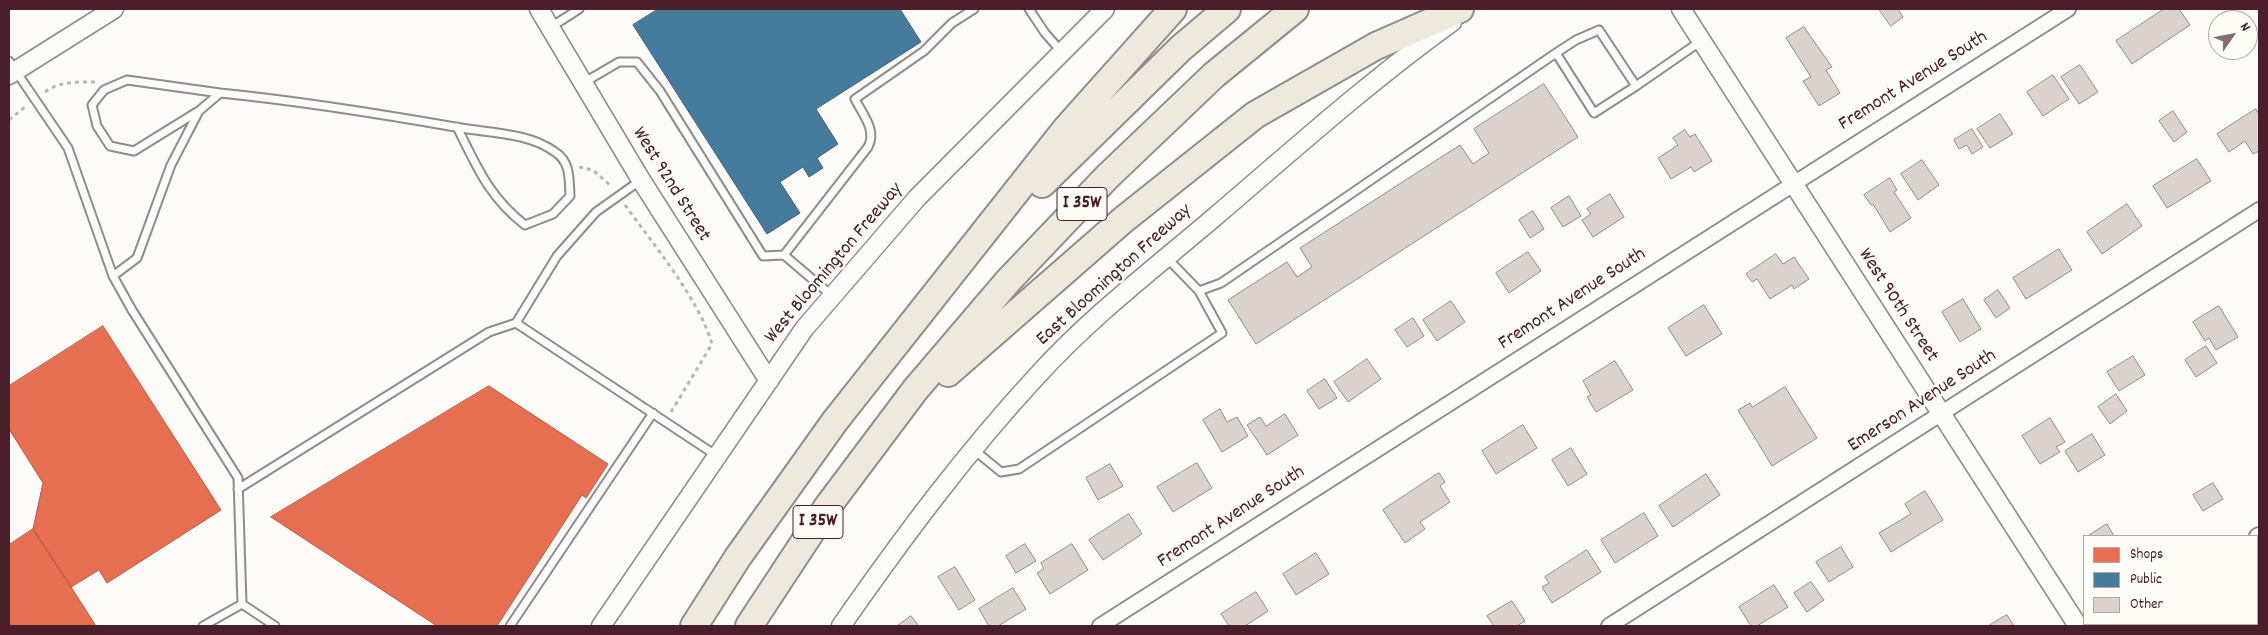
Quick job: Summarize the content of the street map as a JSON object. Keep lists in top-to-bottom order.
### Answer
{
  "streets": {
    "highway": ["I 35W"],
    "street": [
      "Fremont Avenue South",
      "West 92nd Street",
      "West Bloomington Freeway",
      "East Bloomington Freeway",
      "West 90th Street",
      "Emerson Avenue South"
    ]
  },
  "crossings": [
    ["Fremont Avenue South", "West 90th Street"],
    ["West 92nd Street", "West Bloomington Freeway"],
    ["West 90th Street", "Emerson Avenue South"]
  ],
  "legend": ["Shops", "Public", "Other"],
  "north": "top right"
}
